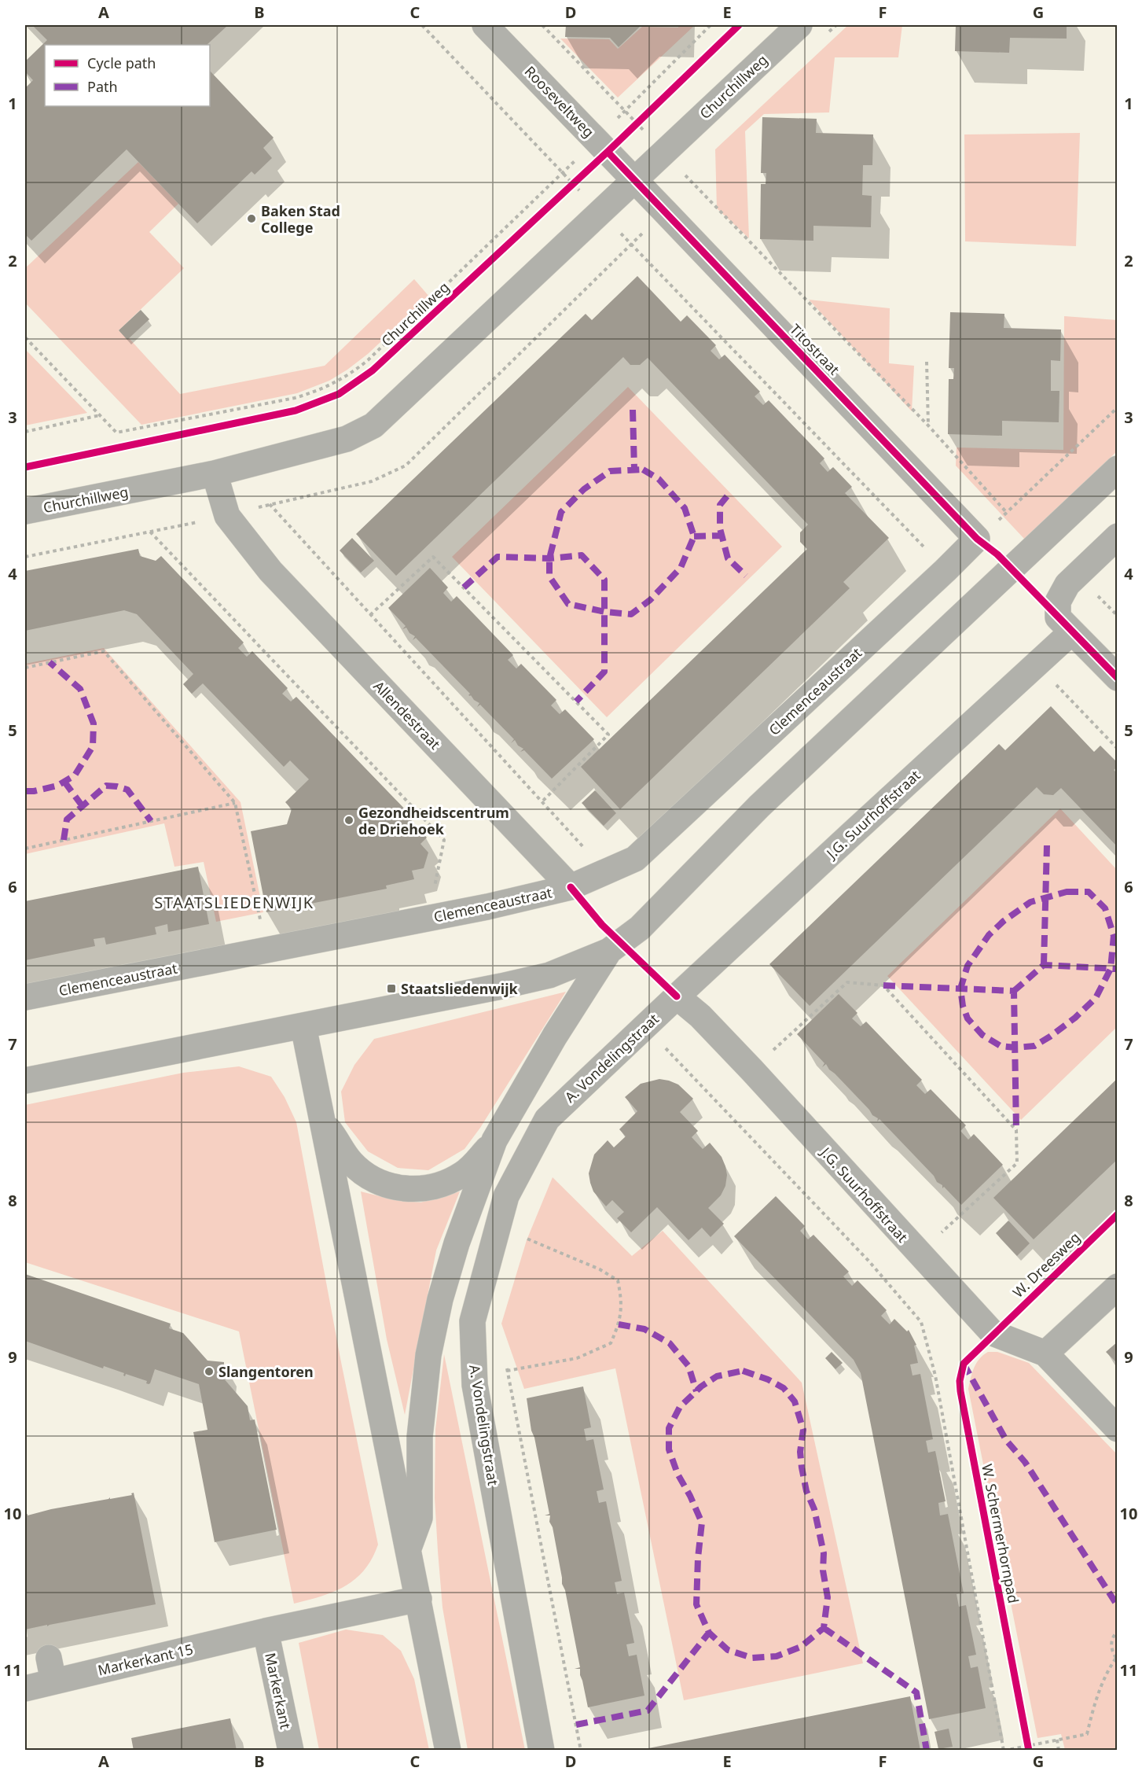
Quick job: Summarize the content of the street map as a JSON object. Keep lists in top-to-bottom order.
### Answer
{
  "streets": {
    "street": [
      "Churchillweg",
      "Rooseveltweg",
      "Titostraat",
      "Clemenceaustraat",
      "Allendestraat",
      "J.G. Suurhoffstraat",
      "A. Vondelingstraat",
      "Markerkant 15",
      "Markerkant"
    ],
    "cycle path": ["W. Dreesweg"]
  },
  "crossings": [
    ["Churchillweg", "Rooseveltweg"],
    ["Churchillweg", "Titostraat"],
    ["Churchillweg", "Allendestraat"],
    ["Rooseveltweg", "Titostraat"],
    ["Titostraat", "Clemenceaustraat"],
    ["Clemenceaustraat", "Allendestraat"],
    ["J.G. Suurhoffstraat", "A. Vondelingstraat"],
    ["Markerkant 15", "Markerkant"]
  ],
  "districts": ["STAATSLIEDENWIJK"],
  "places": {
    "other": ["Baken Stad College", "Gezondheidscentrum de Driehoek", "Slangentoren"],
    "transit": ["Staatsliedenwijk"]
  },
  "legend": ["Cycle path", "Path"],
  "grid": {
    "columns": [
      "A",
      "B",
      "C",
      "D",
      "E",
      "F",
      "G"
    ],
    "rows": [
      "1",
      "2",
      "3",
      "4",
      "5",
      "6",
      "7",
      "8",
      "9",
      "10",
      "11"
    ]
  }
}
